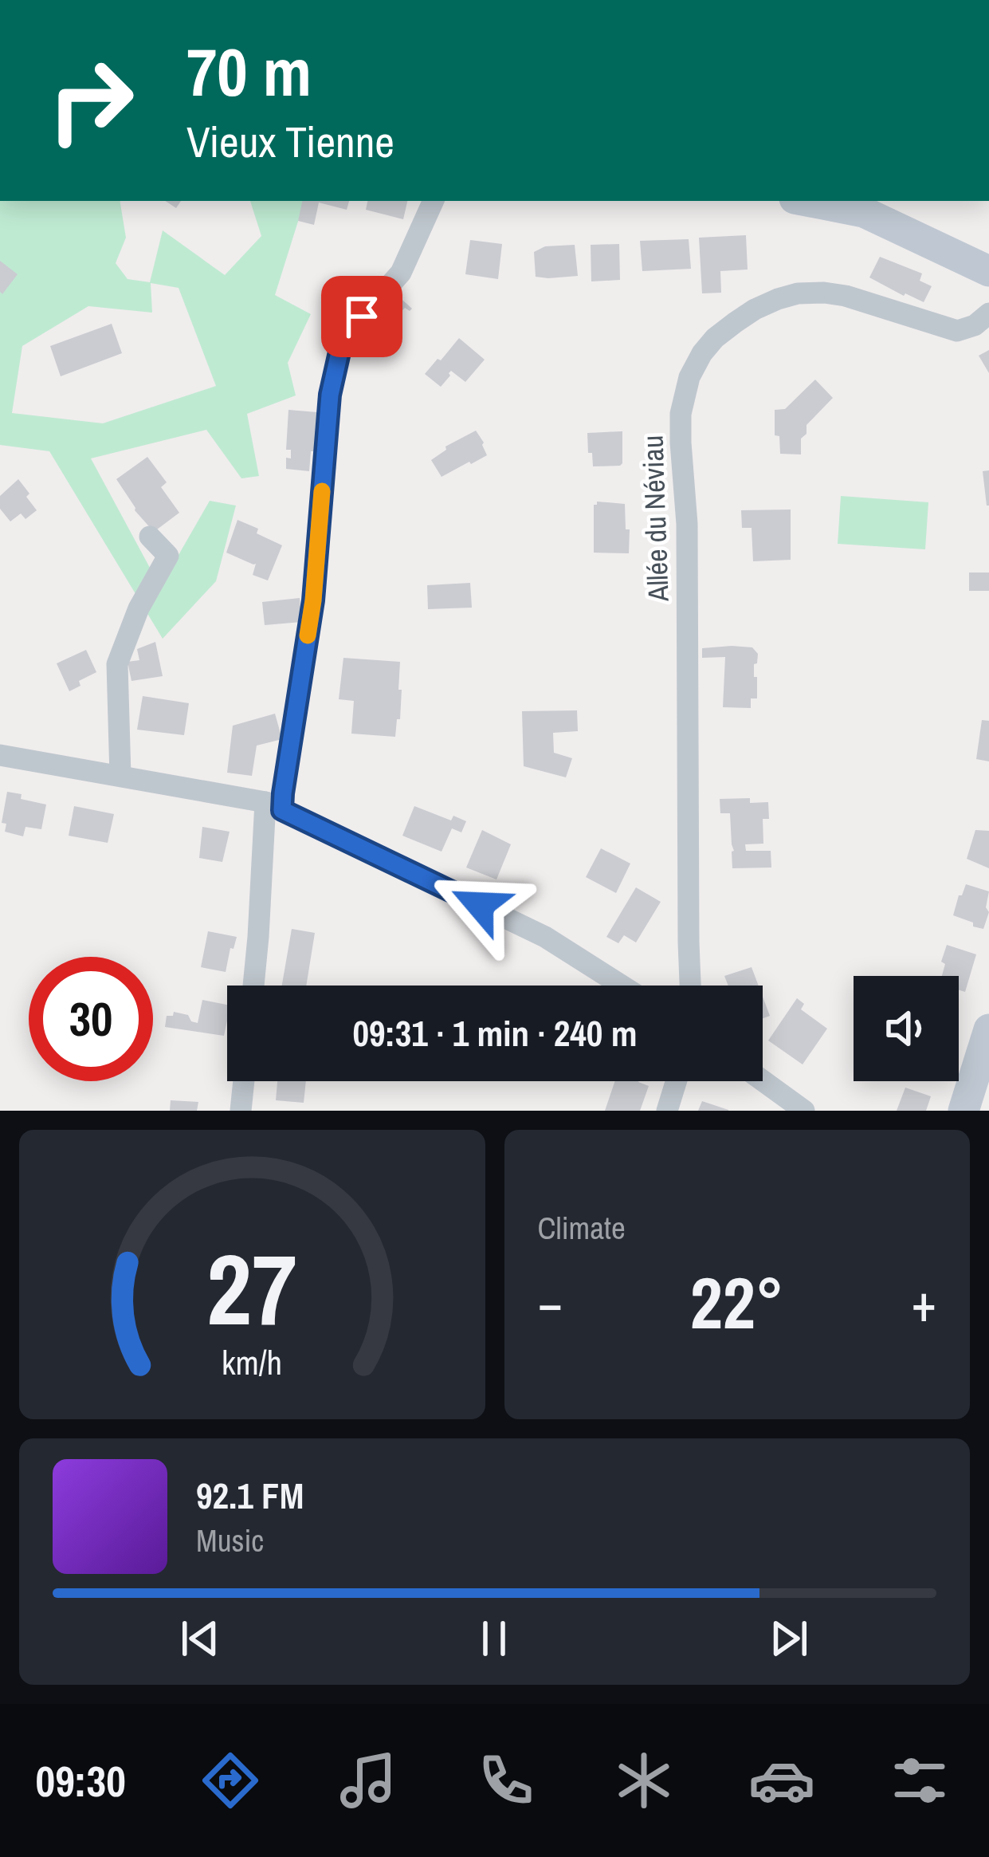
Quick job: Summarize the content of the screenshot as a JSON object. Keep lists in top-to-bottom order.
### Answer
{
  "streets": {
    "street": ["Allée du Néviau"]
  },
  "page": {
    "turn": ["70 m", "Vieux Tienne"],
    "limit": "30",
    "trip": "09:31 · 1 min · 240 m",
    "tile": "Climate",
    "heat": ["−", "22°", "+"],
    "song": ["92.1 FM", "Music"],
    "tabs": "09:30",
    "gauge": ["27", "km/h"]
  }
}
